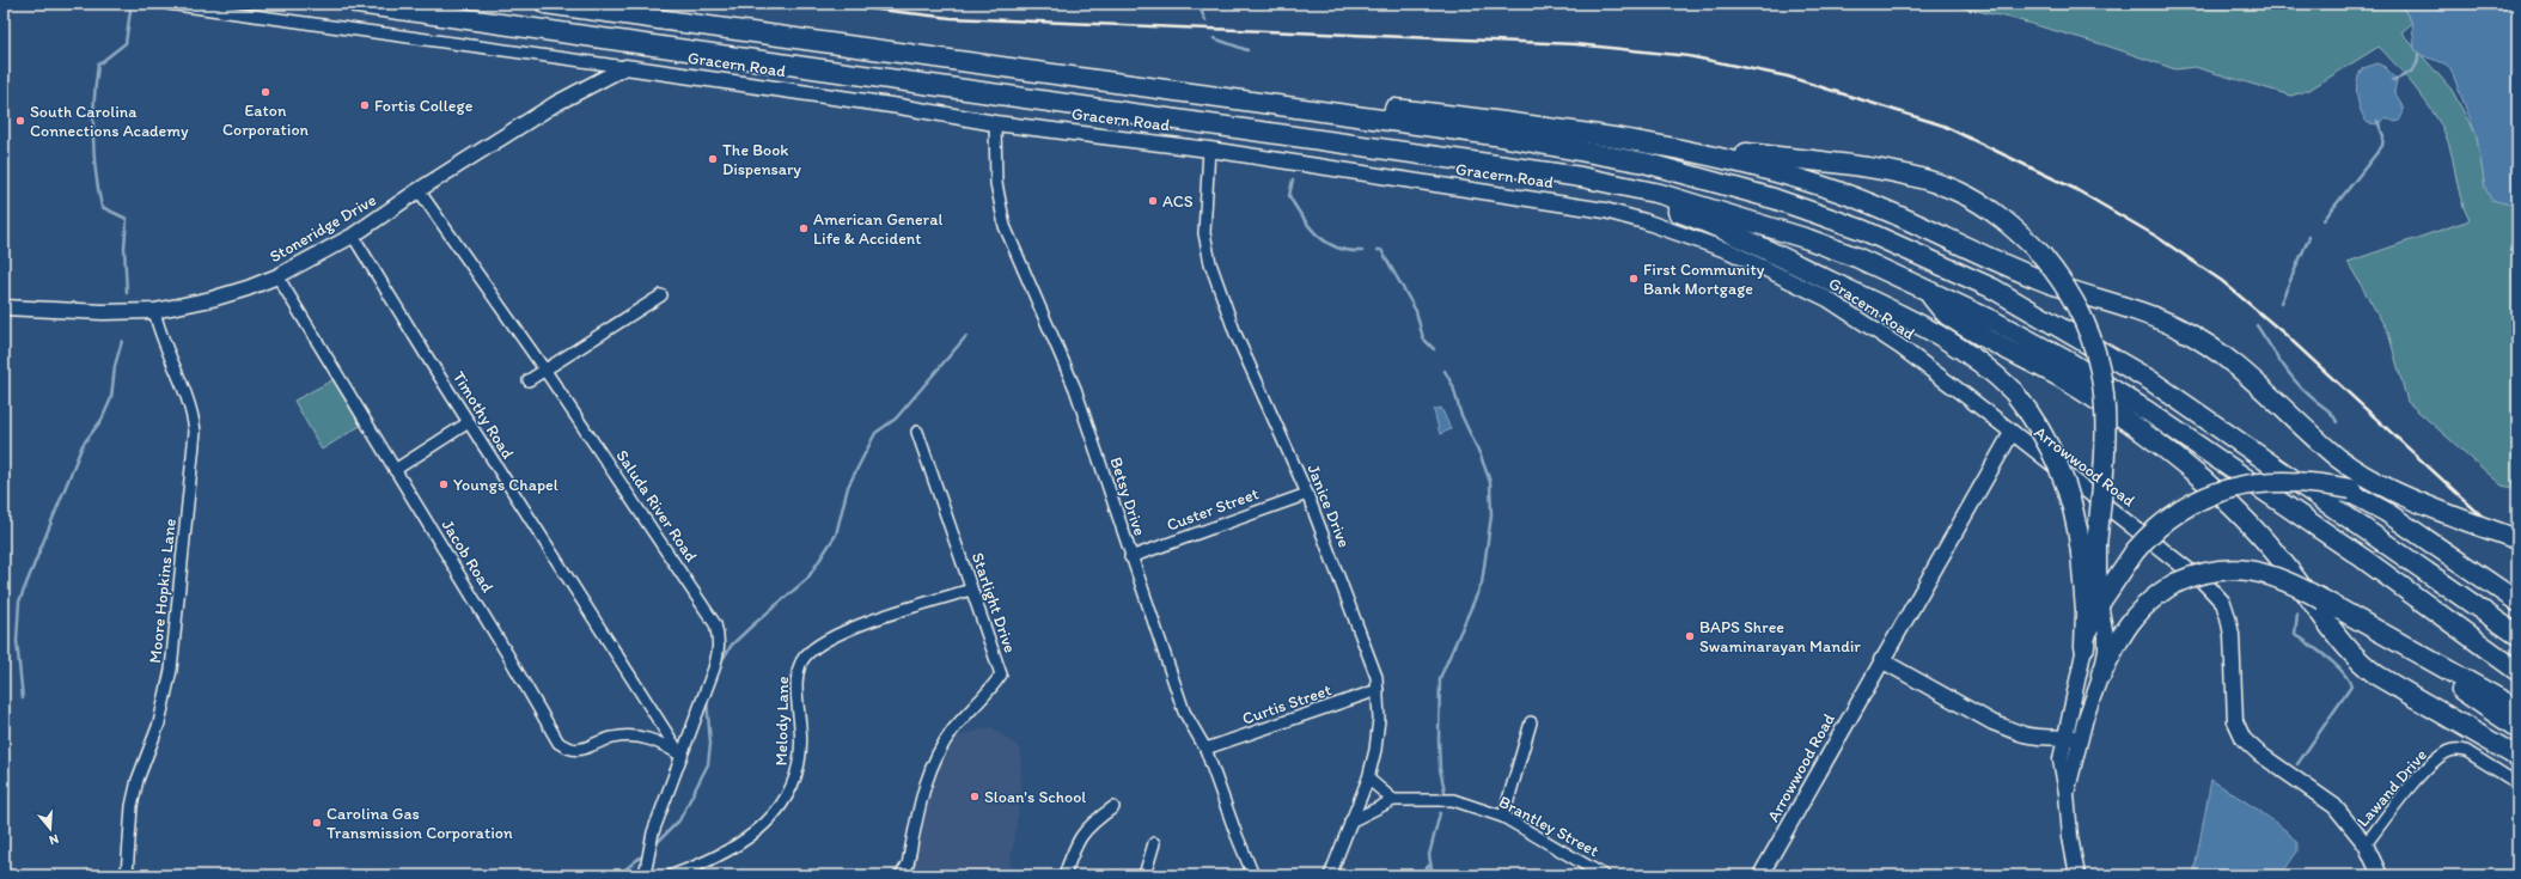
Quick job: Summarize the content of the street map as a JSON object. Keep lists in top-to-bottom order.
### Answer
{
  "streets": {
    "street": [
      "Gracern Road",
      "Stoneridge Drive",
      "Timothy Road",
      "Arrowwood Road",
      "Betsy Drive",
      "Saluda River Road",
      "Janice Drive",
      "Custer Street",
      "Jacob Road",
      "Moore Hopkins Lane",
      "Starlight Drive",
      "Curtis Street",
      "Melody Lane",
      "Lawand Drive",
      "Brantley Street"
    ]
  },
  "crossings": [
    ["Gracern Road", "Stoneridge Drive"],
    ["Gracern Road", "Arrowwood Road"],
    ["Gracern Road", "Betsy Drive"],
    ["Gracern Road", "Janice Drive"],
    ["Stoneridge Drive", "Timothy Road"],
    ["Stoneridge Drive", "Saluda River Road"],
    ["Stoneridge Drive", "Jacob Road"],
    ["Stoneridge Drive", "Moore Hopkins Lane"],
    ["Timothy Road", "Saluda River Road"],
    ["Timothy Road", "Jacob Road"],
    ["Arrowwood Road", "Lawand Drive"],
    ["Betsy Drive", "Custer Street"],
    ["Betsy Drive", "Curtis Street"],
    ["Saluda River Road", "Jacob Road"],
    ["Janice Drive", "Custer Street"],
    ["Janice Drive", "Curtis Street"],
    ["Janice Drive", "Brantley Street"],
    ["Starlight Drive", "Melody Lane"]
  ],
  "places": [
    "Eaton Corporation",
    "Fortis College",
    "South Carolina Connections Academy",
    "The Book Dispensary",
    "ACS",
    "American General Life & Accident",
    "First Community Bank Mortgage",
    "Youngs Chapel",
    "BAPS Shree Swaminarayan Mandir",
    "Sloan's School",
    "Carolina Gas Transmission Corporation"
  ],
  "north": "bottom"
}
